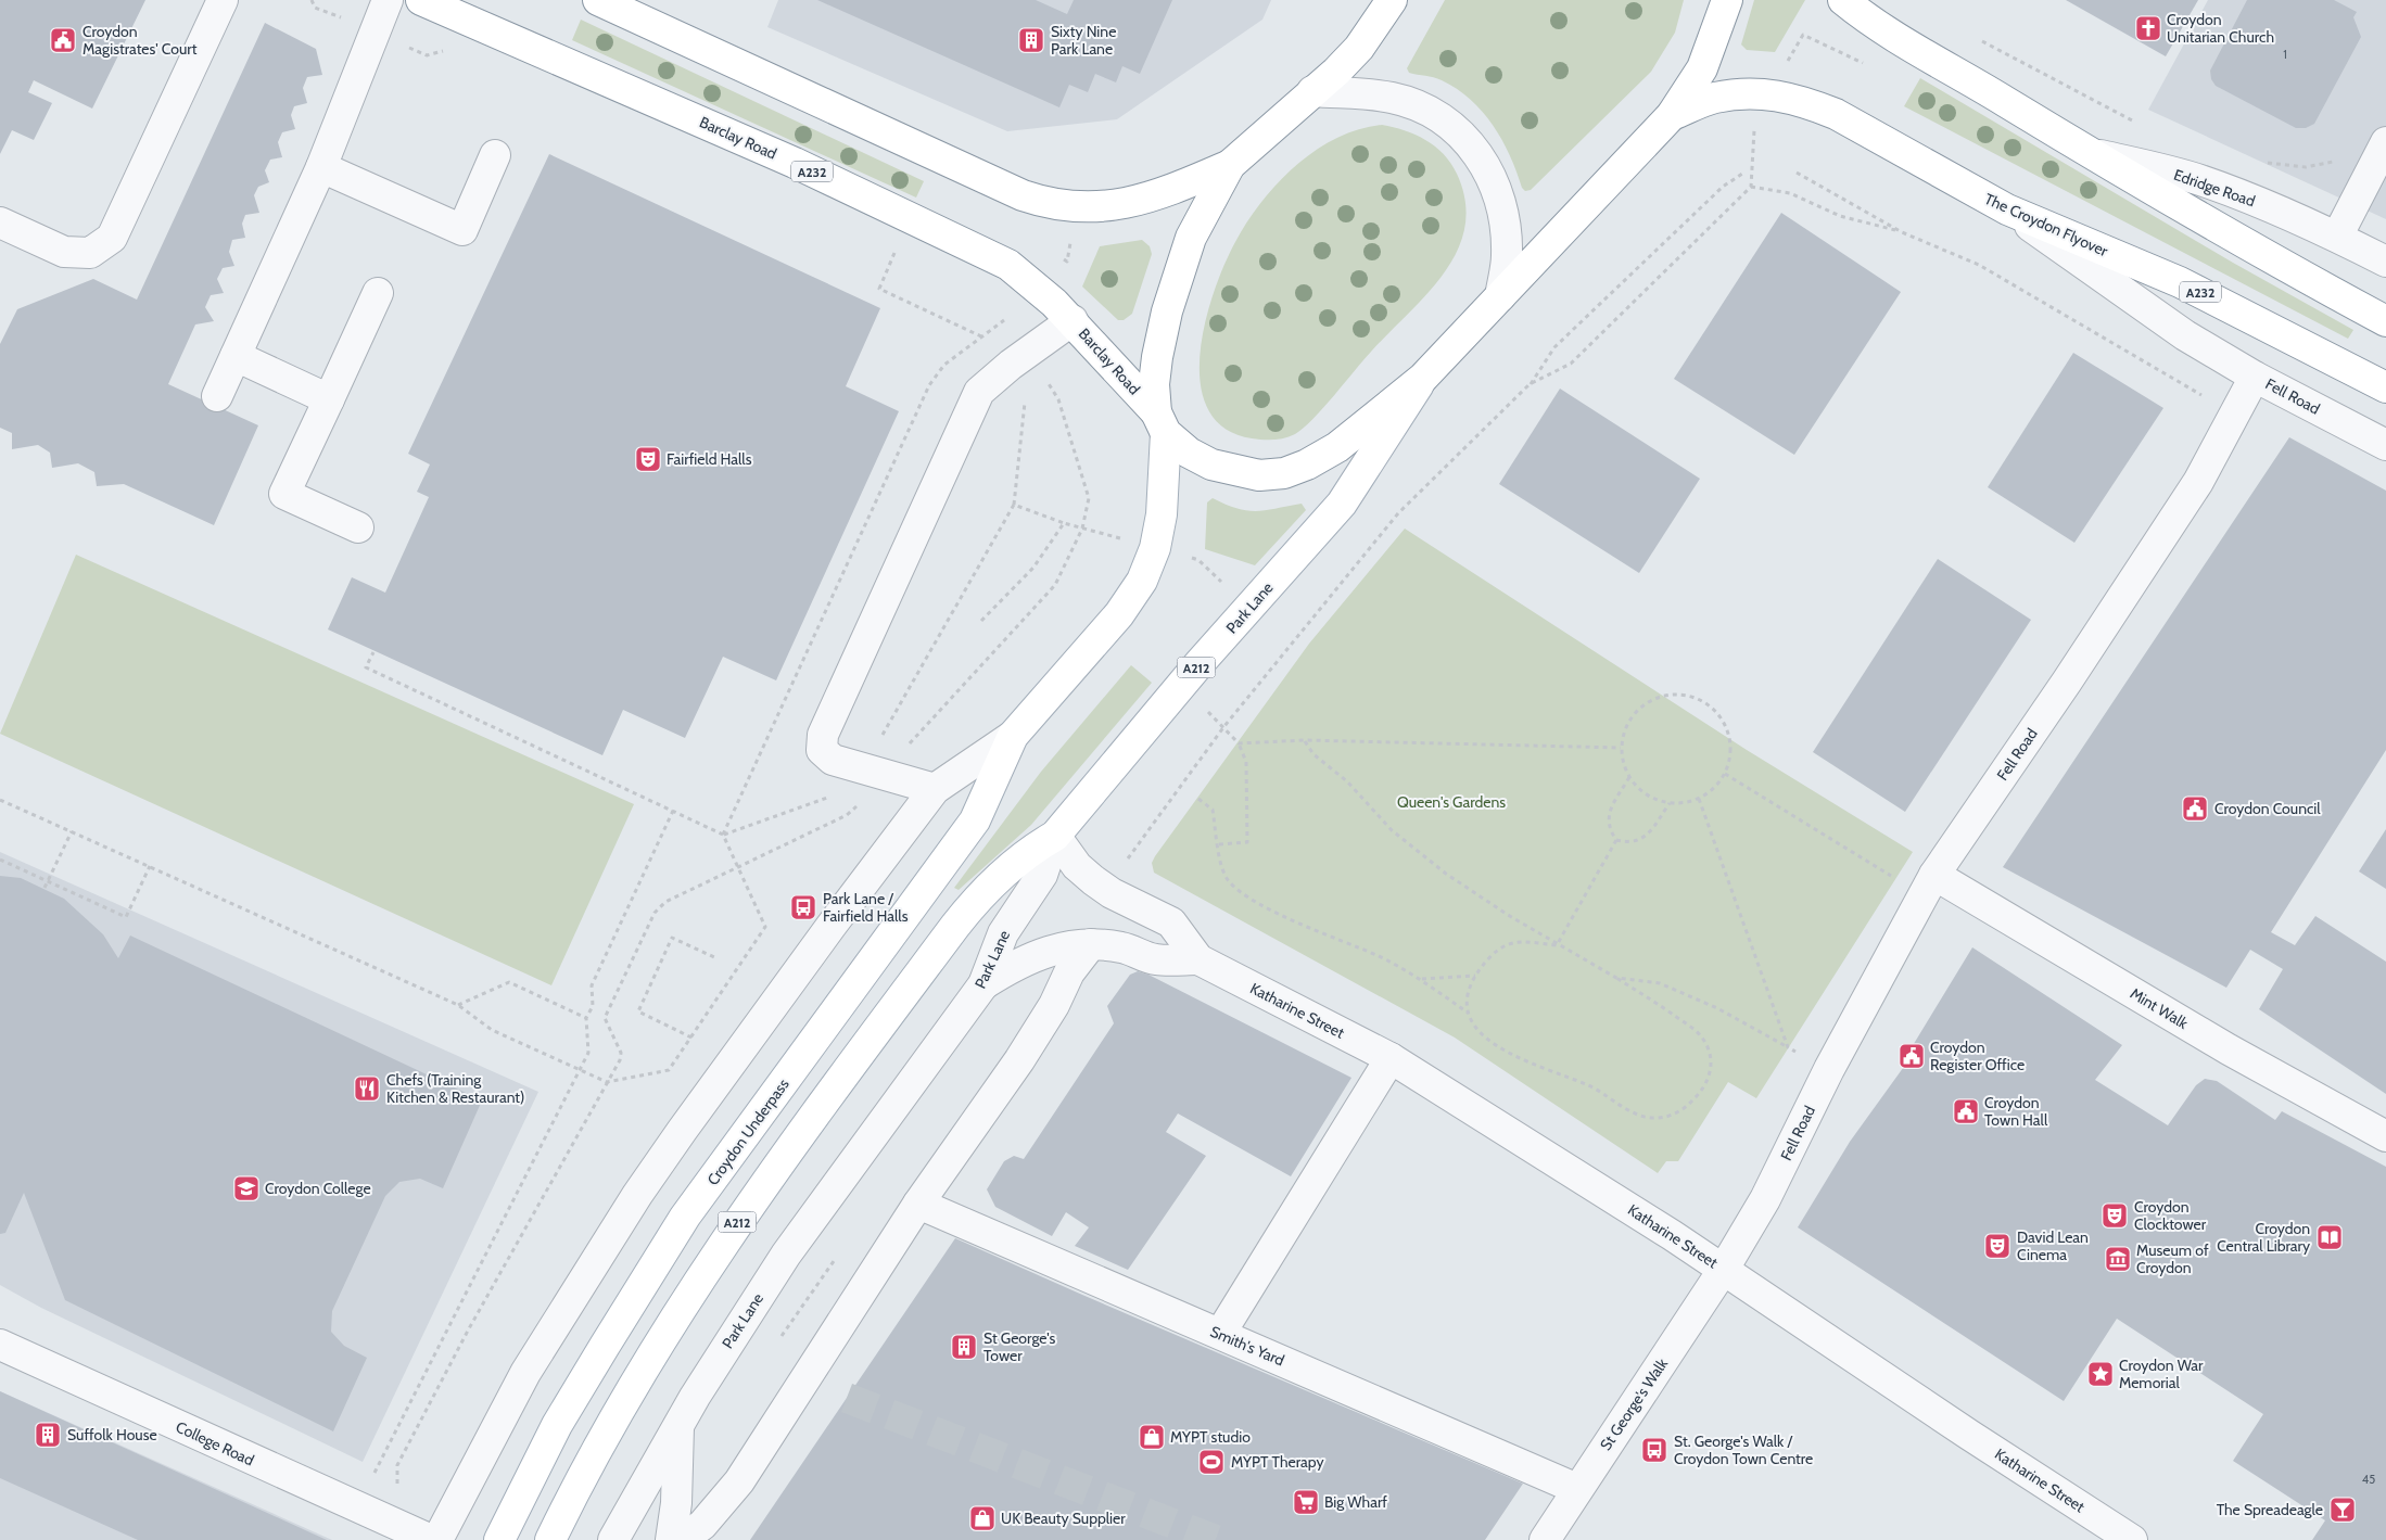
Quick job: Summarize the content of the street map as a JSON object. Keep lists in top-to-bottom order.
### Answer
{
  "streets": {
    "main road": [
      "Barclay Road",
      "A232",
      "The Croydon Flyover",
      "Park Lane",
      "A212",
      "Croydon Underpass"
    ],
    "street": [
      "Edridge Road",
      "Fell Road",
      "Mint Walk",
      "Katharine Street",
      "Smith's Yard",
      "St George's Walk",
      "College Road"
    ]
  },
  "crossings": [
    ["Barclay Road", "Park Lane"],
    ["Fell Road", "Mint Walk"],
    ["Fell Road", "Katharine Street"],
    ["Fell Road", "St George's Walk"],
    ["Park Lane", "A212"],
    ["Park Lane", "Katharine Street"],
    ["A212", "Katharine Street"],
    ["Katharine Street", "St George's Walk"],
    ["Smith's Yard", "St George's Walk"]
  ],
  "parks": ["Queen's Gardens"],
  "places": {
    "church": ["Croydon Unitarian Church"],
    "public building": [
      "Croydon Magistrates' Court",
      "Croydon Council",
      "Croydon Register Office",
      "Croydon Town Hall"
    ],
    "building": ["Sixty Nine Park Lane", "St George's Tower", "Suffolk House"],
    "theatre": ["Fairfield Halls", "Croydon Clocktower", "David Lean Cinema"],
    "bus stop": ["Park Lane / Fairfield Halls", "St. George's Walk / Croydon Town Centre"],
    "restaurant": ["Chefs (Training Kitchen & Restaurant)"],
    "school or university": ["Croydon College"],
    "library": ["Croydon Central Library"],
    "museum": ["Museum of Croydon"],
    "place": ["Croydon War Memorial"],
    "shop": ["MYPT studio", "UK Beauty Supplier"],
    "sports": ["MYPT Therapy"],
    "supermarket": ["Big Wharf"],
    "bar": ["The Spreadeagle"]
  },
  "house_numbers": ["1", "45"]
}
